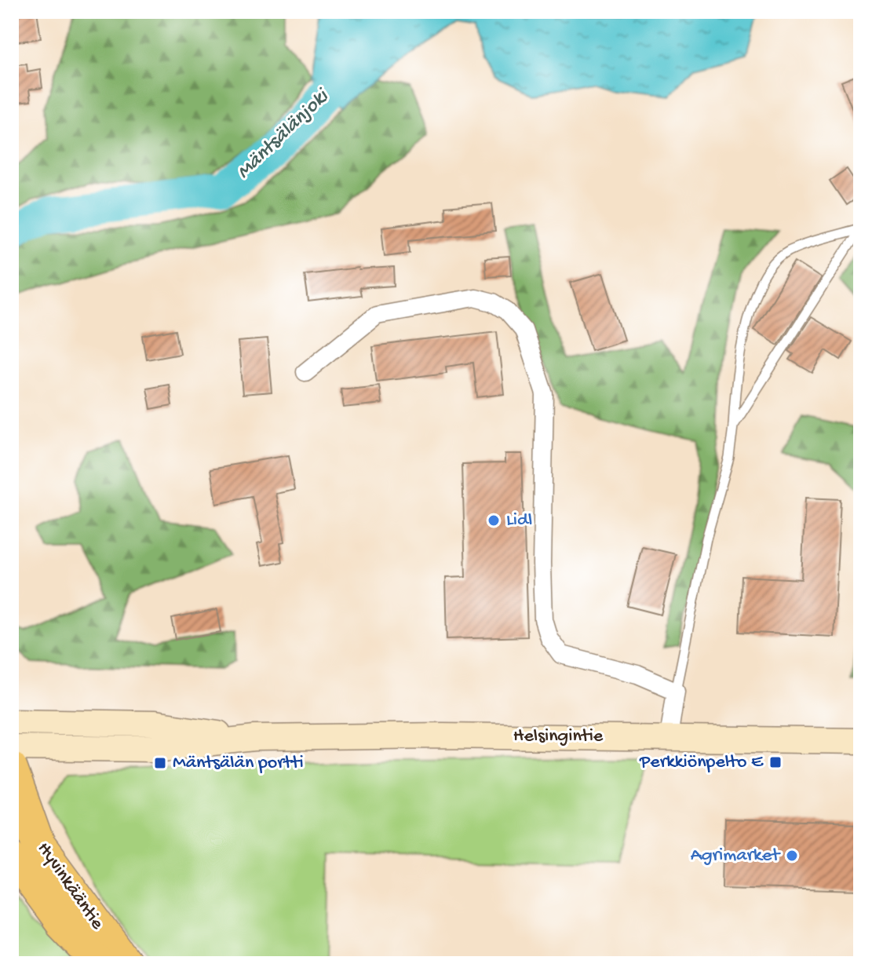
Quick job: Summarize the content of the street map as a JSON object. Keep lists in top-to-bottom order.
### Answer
{
  "streets": {
    "highway": ["Hyvinkääntie"],
    "main road": ["Helsingintie"]
  },
  "water": ["Mäntsälänjoki"],
  "places": {
    "other": ["Lidl", "Agrimarket"],
    "transit": ["Perkkiönpelto E", "Mäntsälän portti"]
  }
}
